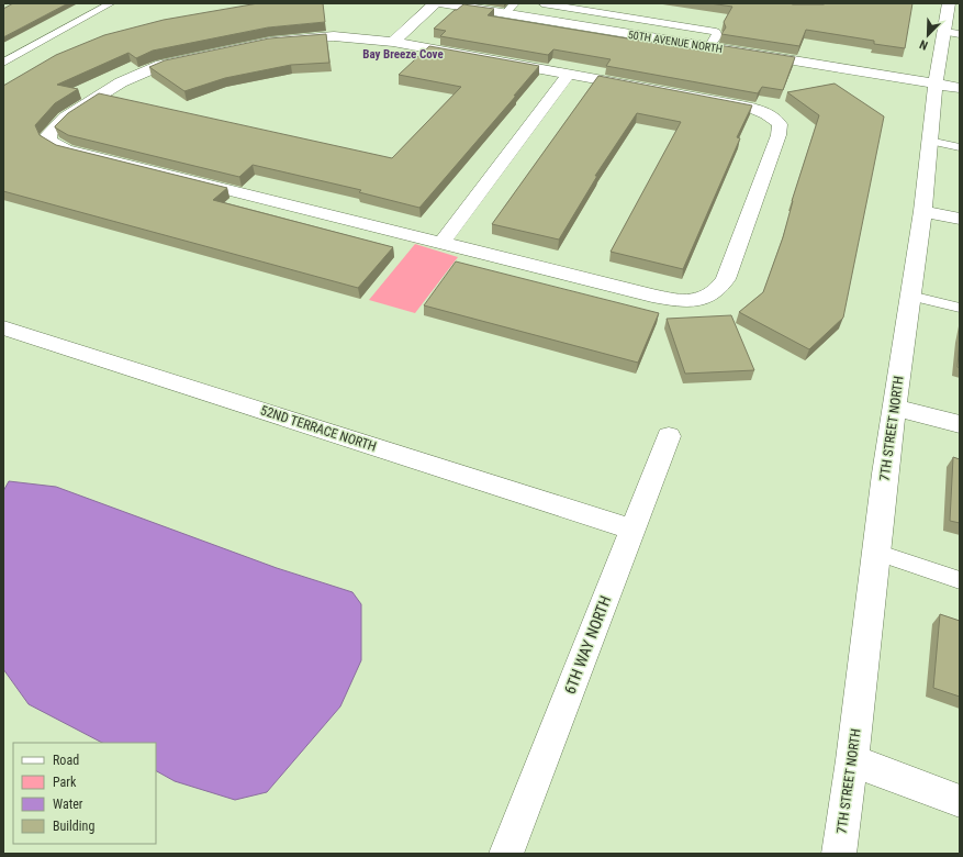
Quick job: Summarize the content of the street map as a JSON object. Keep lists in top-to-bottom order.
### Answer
{
  "streets": {
    "street": [
      "50TH AVENUE NORTH",
      "52ND TERRACE NORTH",
      "7TH STREET NORTH",
      "6TH WAY NORTH"
    ]
  },
  "crossings": [
    ["50TH AVENUE NORTH", "7TH STREET NORTH"],
    ["52ND TERRACE NORTH", "6TH WAY NORTH"]
  ],
  "districts": ["Bay Breeze Cove"],
  "legend": [
    "Road",
    "Park",
    "Water",
    "Building"
  ],
  "north": "bottom left"
}
